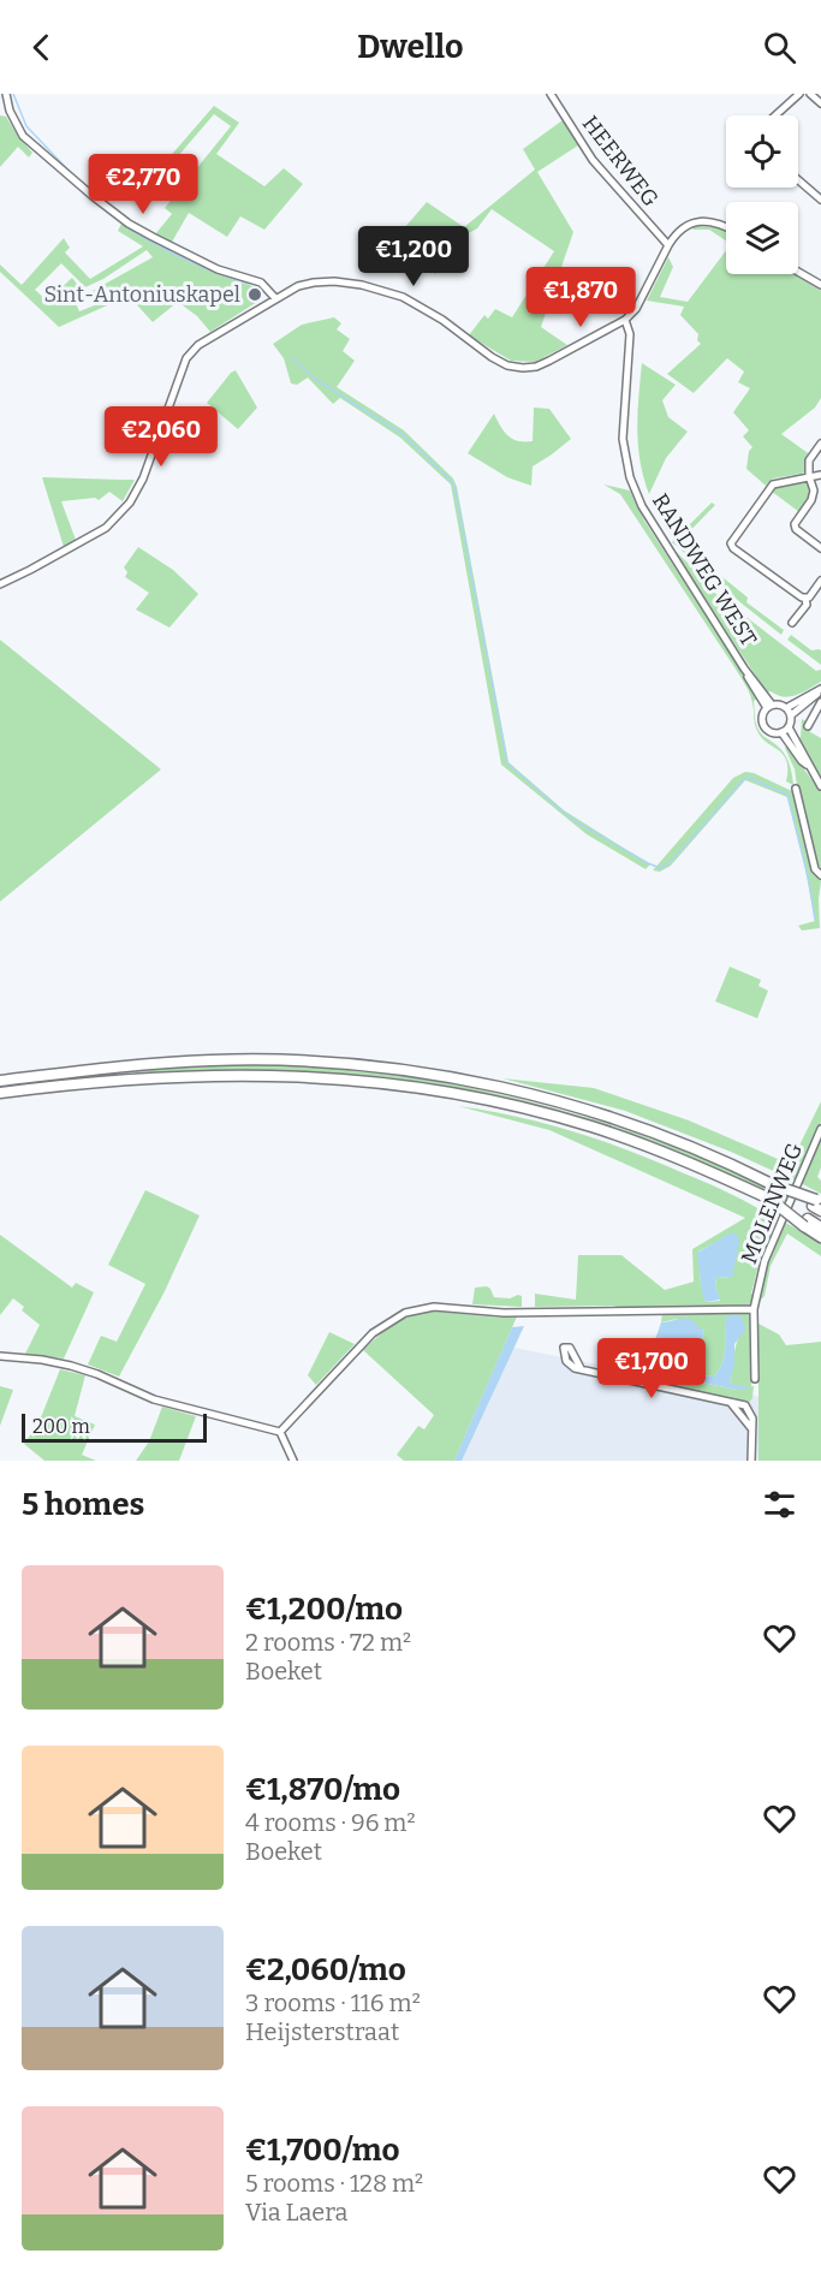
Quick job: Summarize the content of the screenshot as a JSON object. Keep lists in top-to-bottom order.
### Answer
{
  "streets": {
    "street": ["HEERWEG", "RANDWEG WEST", "MOLENWEG"]
  },
  "places": ["Sint-Antoniuskapel"],
  "scale_bar": "200 m",
  "page": {
    "header": "Dwello",
    "price": [
      "€2,770",
      "€1,200",
      "€1,870",
      "€2,060",
      "€1,700"
    ],
    "scale": "200 m",
    "heading": "5 homes",
    "list": [
      {
        "name": "€1,200/mo",
        "note": "2 rooms · 72 m² · Boeket"
      },
      {
        "name": "€1,870/mo",
        "note": "4 rooms · 96 m² · Boeket"
      },
      {
        "name": "€2,060/mo",
        "note": "3 rooms · 116 m² · Heijsterstraat"
      },
      {
        "name": "€1,700/mo",
        "note": "5 rooms · 128 m² · Via Laera"
      }
    ]
  }
}
